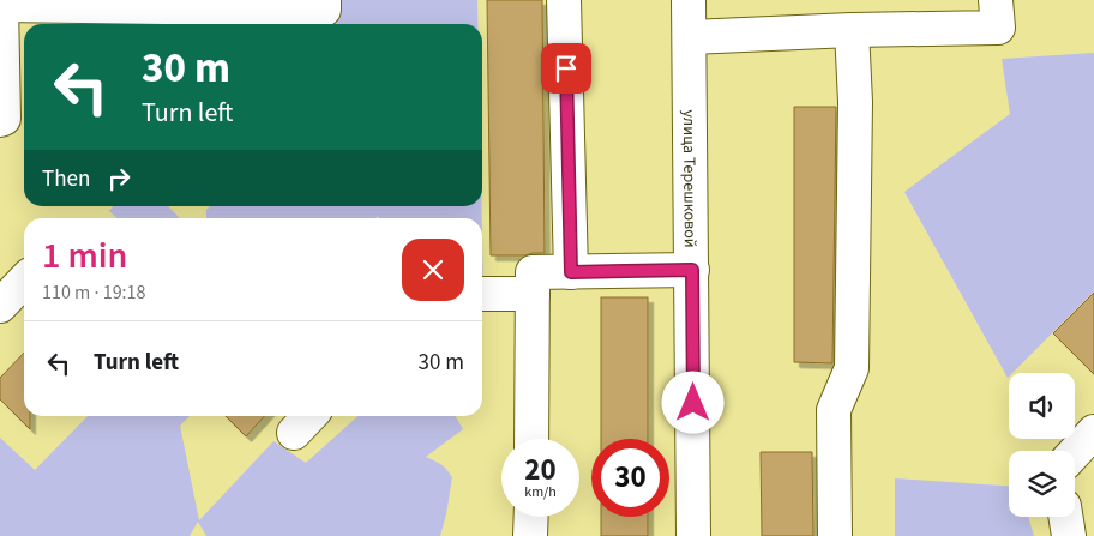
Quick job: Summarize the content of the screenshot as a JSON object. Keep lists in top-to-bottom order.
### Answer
{
  "streets": {
    "street": ["улица Терешковой"]
  },
  "page": {
    "turn": ["30 m", "Turn left"],
    "then": "Then",
    "heading": ["1 min", "110 m · 19:18"],
    "list": [
      {
        "name": "Turn left",
        "value": "30 m"
      }
    ],
    "speed": "20 km/h",
    "limit": "30"
  }
}
